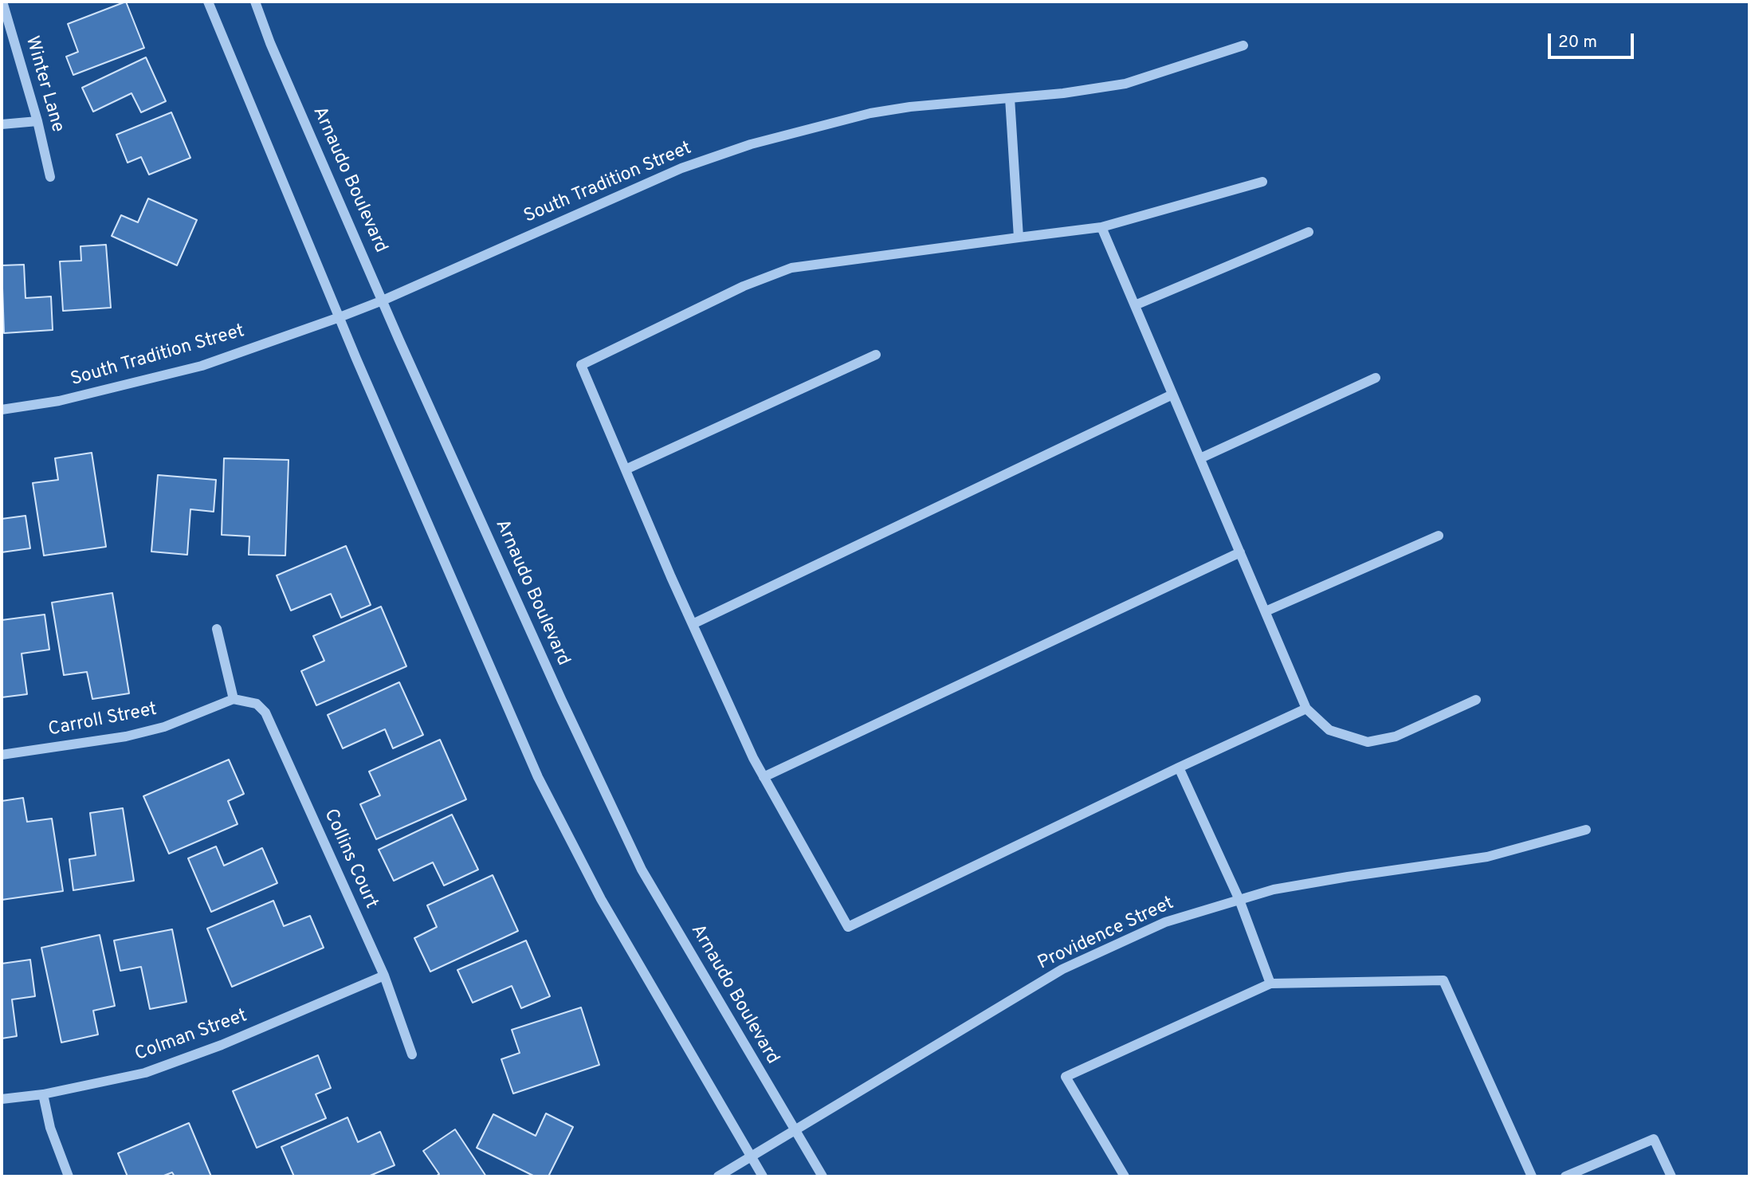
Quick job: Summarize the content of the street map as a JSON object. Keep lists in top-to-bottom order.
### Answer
{
  "streets": {
    "street": [
      "Winter Lane",
      "Arnaudo Boulevard",
      "South Tradition Street",
      "Carroll Street",
      "Collins Court",
      "Providence Street",
      "Colman Street"
    ]
  },
  "crossings": [
    ["Arnaudo Boulevard", "South Tradition Street"],
    ["Arnaudo Boulevard", "Providence Street"],
    ["Carroll Street", "Collins Court"],
    ["Collins Court", "Colman Street"]
  ],
  "scale_bar": "20 m"
}
